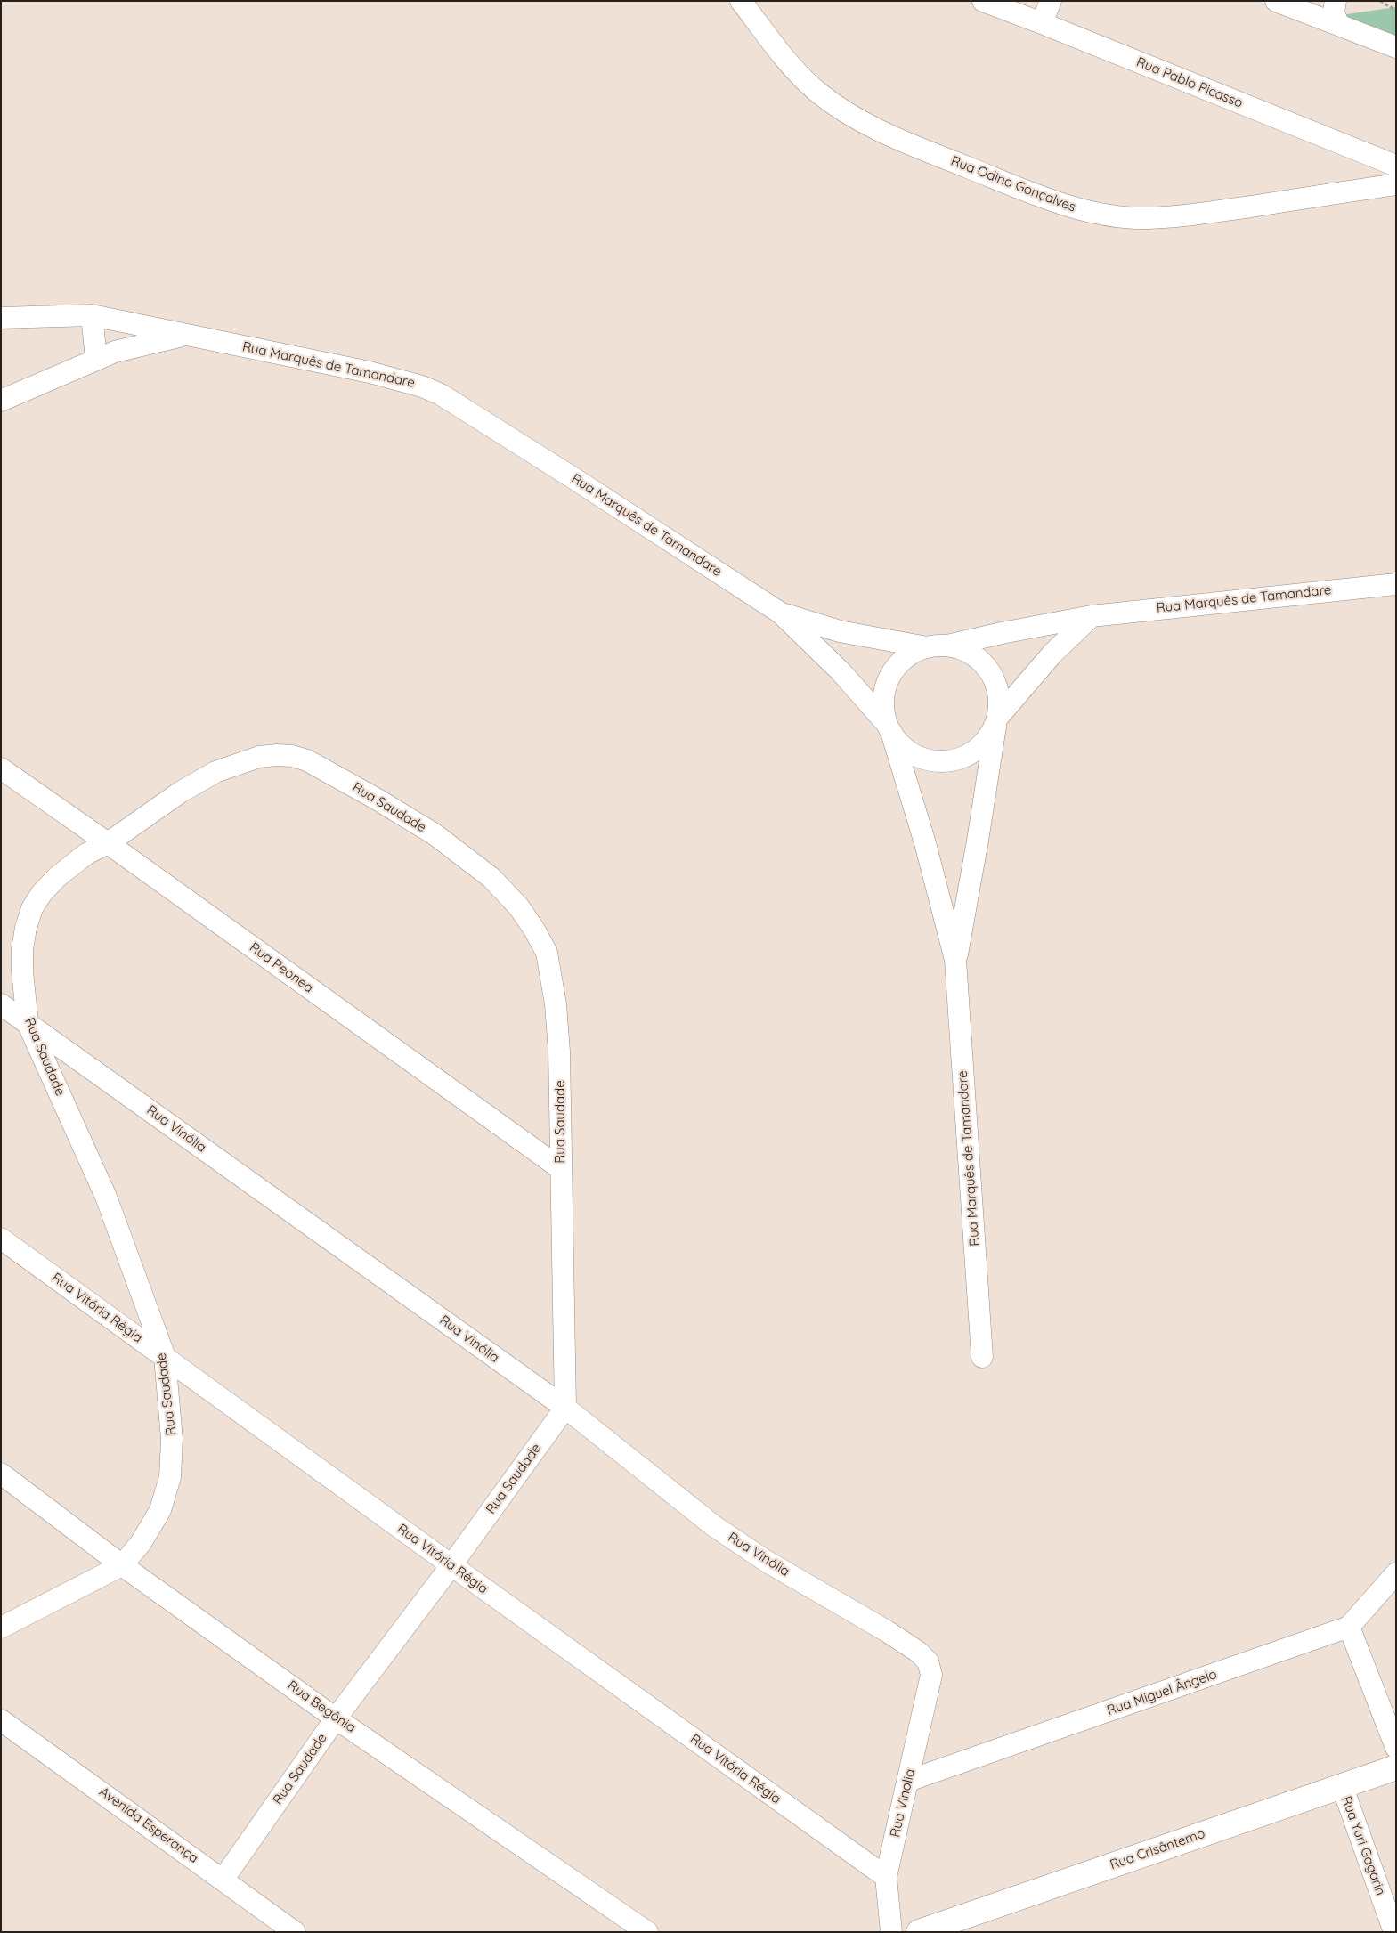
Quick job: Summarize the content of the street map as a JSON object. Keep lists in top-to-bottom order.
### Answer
{
  "streets": {
    "main road": ["Rua Crisântemo"],
    "street": [
      "Rua Pablo Picasso",
      "Rua Odino Gonçalves",
      "Rua Marquês de Tamandare",
      "Rua Saudade",
      "Rua Peonea",
      "Rua Vinólia",
      "Rua Vitória Régia",
      "Rua Miguel Ângelo",
      "Rua Begônia",
      "Rua Vinolia",
      "Avenida Esperança",
      "Rua Yuri Gagarin"
    ]
  },
  "crossings": [
    ["Rua Saudade", "Rua Peonea"],
    ["Rua Saudade", "Rua Vinólia"],
    ["Rua Saudade", "Rua Vitória Régia"],
    ["Rua Saudade", "Rua Begônia"],
    ["Rua Saudade", "Avenida Esperança"],
    ["Rua Vinólia", "Rua Vinolia"],
    ["Rua Vitória Régia", "Rua Vinolia"],
    ["Rua Miguel Ângelo", "Rua Vinolia"],
    ["Rua Yuri Gagarin", "Rua Crisântemo"]
  ]
}
